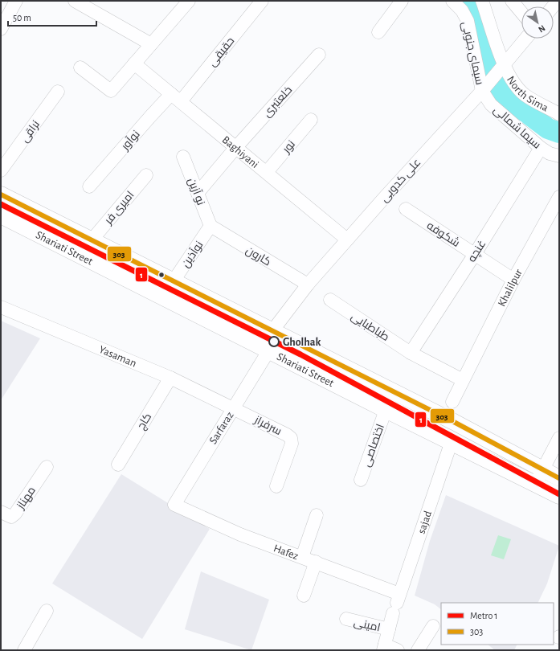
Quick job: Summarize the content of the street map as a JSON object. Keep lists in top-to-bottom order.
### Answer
{
  "streets": {
    "main road": ["Shariati Street"],
    "street": [
      "حقیقی",
      "سیمای جنوبی",
      "North Sima",
      "خلعتبری",
      "سیما شمالی",
      "نراقی",
      "نوآور",
      "نور",
      "Baghiyani",
      "علی کدویی",
      "نو آزین",
      "امیری فر",
      "شکوفه",
      "غنچه",
      "نوآذین",
      "کارون",
      "Khalilpur",
      "طباطبایی",
      "Yasaman",
      "کاج",
      "سرفراز",
      "Sarfaraz",
      "اختصاصی",
      "مهناز",
      "sajad",
      "Hafez",
      "امینی"
    ]
  },
  "crossings": [
    ["حقیقی", "نوآور"],
    ["حقیقی", "Baghiyani"],
    ["سیمای جنوبی", "سیما شمالی"],
    ["سیمای جنوبی", "علی کدویی"],
    ["North Sima", "علی کدویی"],
    ["خلعتبری", "Baghiyani"],
    ["خلعتبری", "نو آزین"],
    ["سیما شمالی", "علی کدویی"],
    ["سیما شمالی", "غنچه"],
    ["نوآور", "Baghiyani"],
    ["نور", "Baghiyani"],
    ["Baghiyani", "علی کدویی"],
    ["علی کدویی", "Shariati Street"],
    ["علی کدویی", "کارون"],
    ["نو آزین", "نوآذین"],
    ["نو آزین", "کارون"],
    ["امیری فر", "Shariati Street"],
    ["شکوفه", "غنچه"],
    ["شکوفه", "Khalilpur"],
    ["Shariati Street", "نوآذین"],
    ["Shariati Street", "Sarfaraz"],
    ["Shariati Street", "اختصاصی"],
    ["Shariati Street", "sajad"],
    ["غنچه", "طباطبایی"],
    ["نوآذین", "کارون"],
    ["Yasaman", "کاج"],
    ["Yasaman", "سرفراز"],
    ["Yasaman", "Sarfaraz"],
    ["سرفراز", "Sarfaraz"],
    ["Sarfaraz", "Hafez"],
    ["sajad", "Hafez"],
    ["sajad", "امینی"]
  ],
  "places": ["Gholhak"],
  "lines": ["transit line 303", "metro line 1"],
  "legend": ["Metro 1", "303"],
  "scale_bar": "50 m",
  "north": "bottom right"
}
